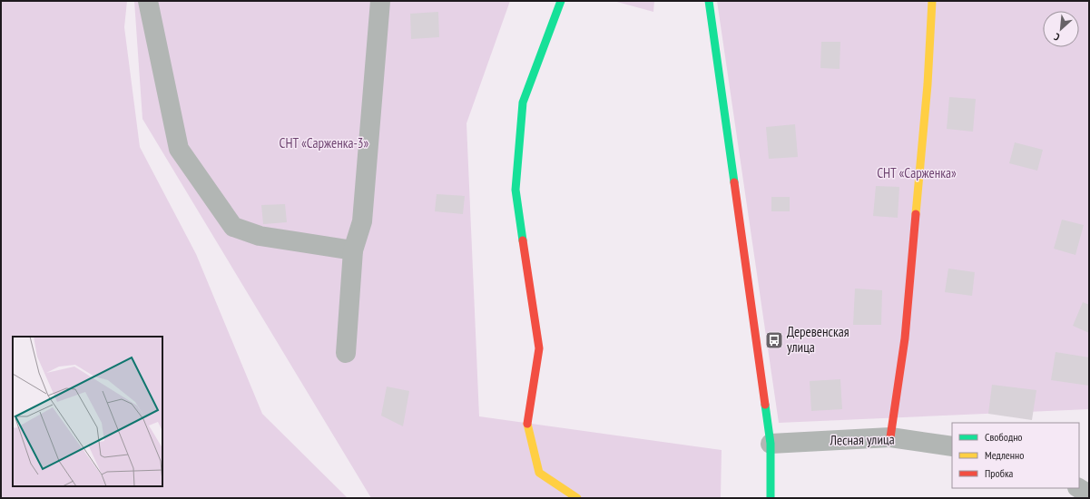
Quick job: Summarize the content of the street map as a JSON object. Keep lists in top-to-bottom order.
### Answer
{
  "streets": {
    "street": ["Лесная улица"]
  },
  "parks": ["СНТ «Сарженка-3»", "СНТ «Сарженка»"],
  "places": {
    "bus stop": ["Деревенская улица"]
  },
  "legend": ["Свободно", "Медленно", "Пробка"],
  "north": "bottom left"
}
